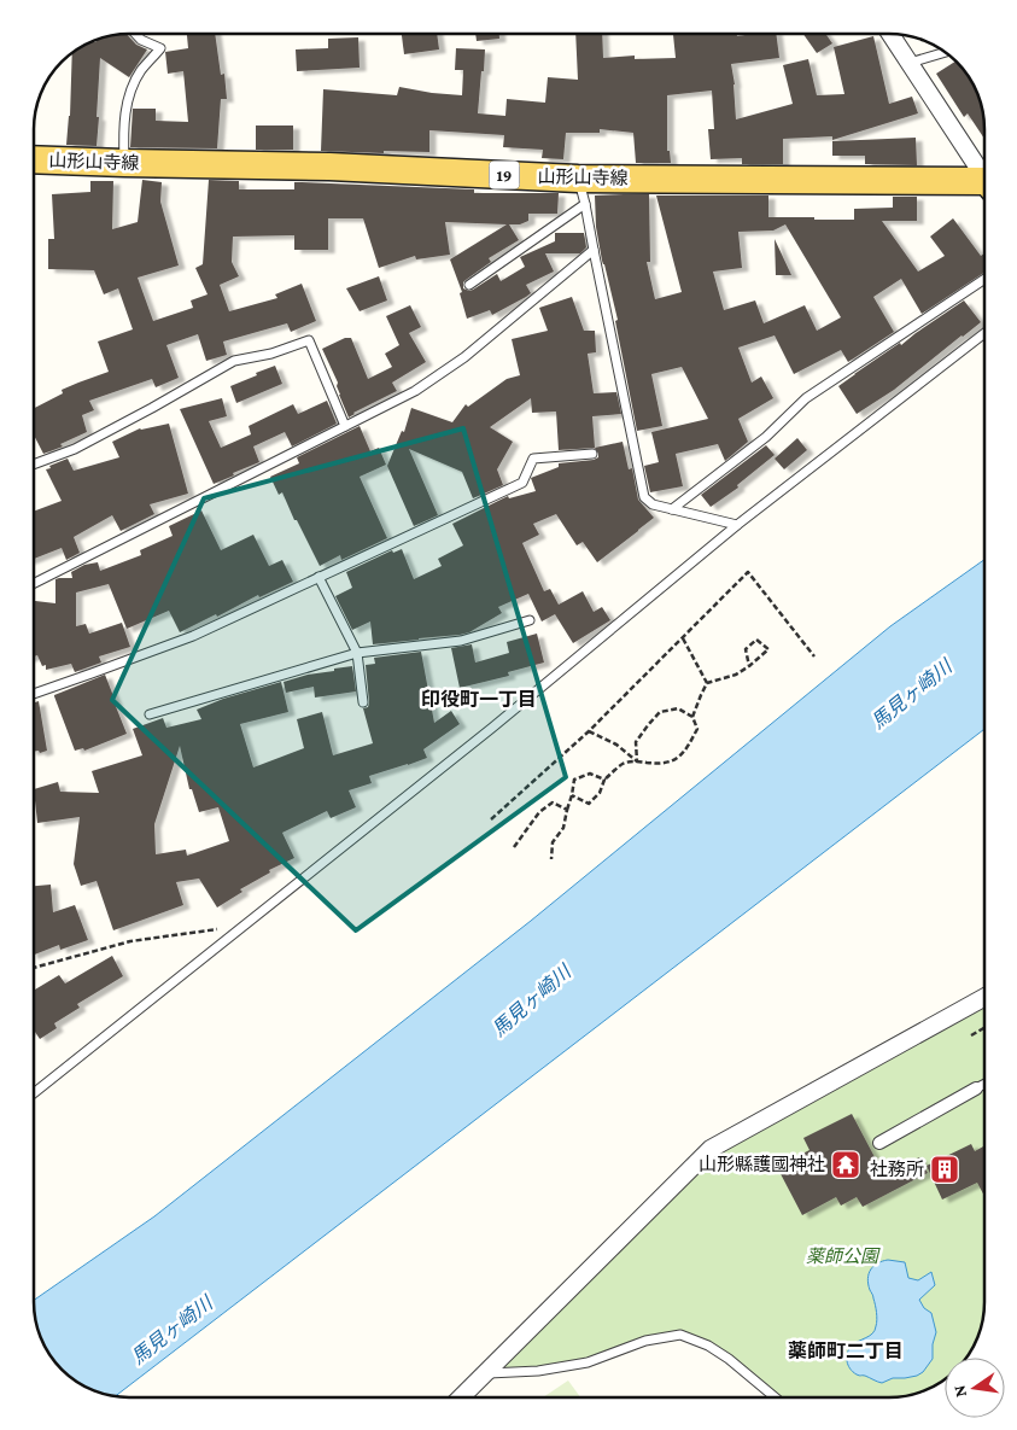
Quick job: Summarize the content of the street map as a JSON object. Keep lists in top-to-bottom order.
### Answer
{
  "streets": {
    "main road": ["山形山寺線", "19"]
  },
  "districts": ["印役町一丁目", "薬師町二丁目"],
  "water": ["馬見ヶ崎川"],
  "parks": ["薬師公園"],
  "places": {
    "temple": ["山形縣護國神社"],
    "building": ["社務所"]
  },
  "north": "left"
}
